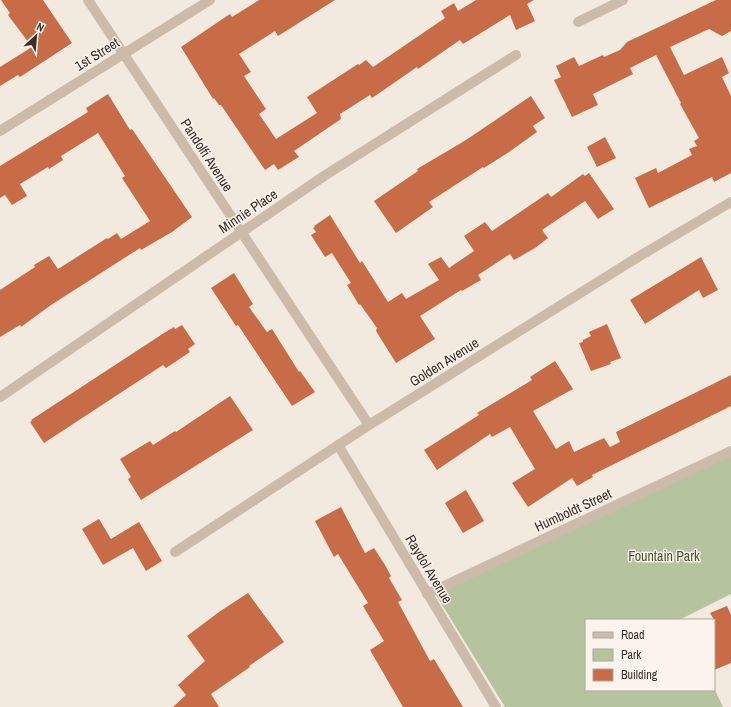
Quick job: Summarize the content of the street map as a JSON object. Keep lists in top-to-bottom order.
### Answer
{
  "streets": {
    "street": [
      "1st Street",
      "Pandolfi Avenue",
      "Minnie Place",
      "Golden Avenue",
      "Humboldt Street",
      "Raydol Avenue"
    ]
  },
  "crossings": [
    ["1st Street", "Pandolfi Avenue"],
    ["Pandolfi Avenue", "Minnie Place"],
    ["Pandolfi Avenue", "Golden Avenue"],
    ["Golden Avenue", "Raydol Avenue"],
    ["Humboldt Street", "Raydol Avenue"]
  ],
  "parks": ["Fountain Park"],
  "legend": ["Road", "Park", "Building"],
  "north": "top right"
}
